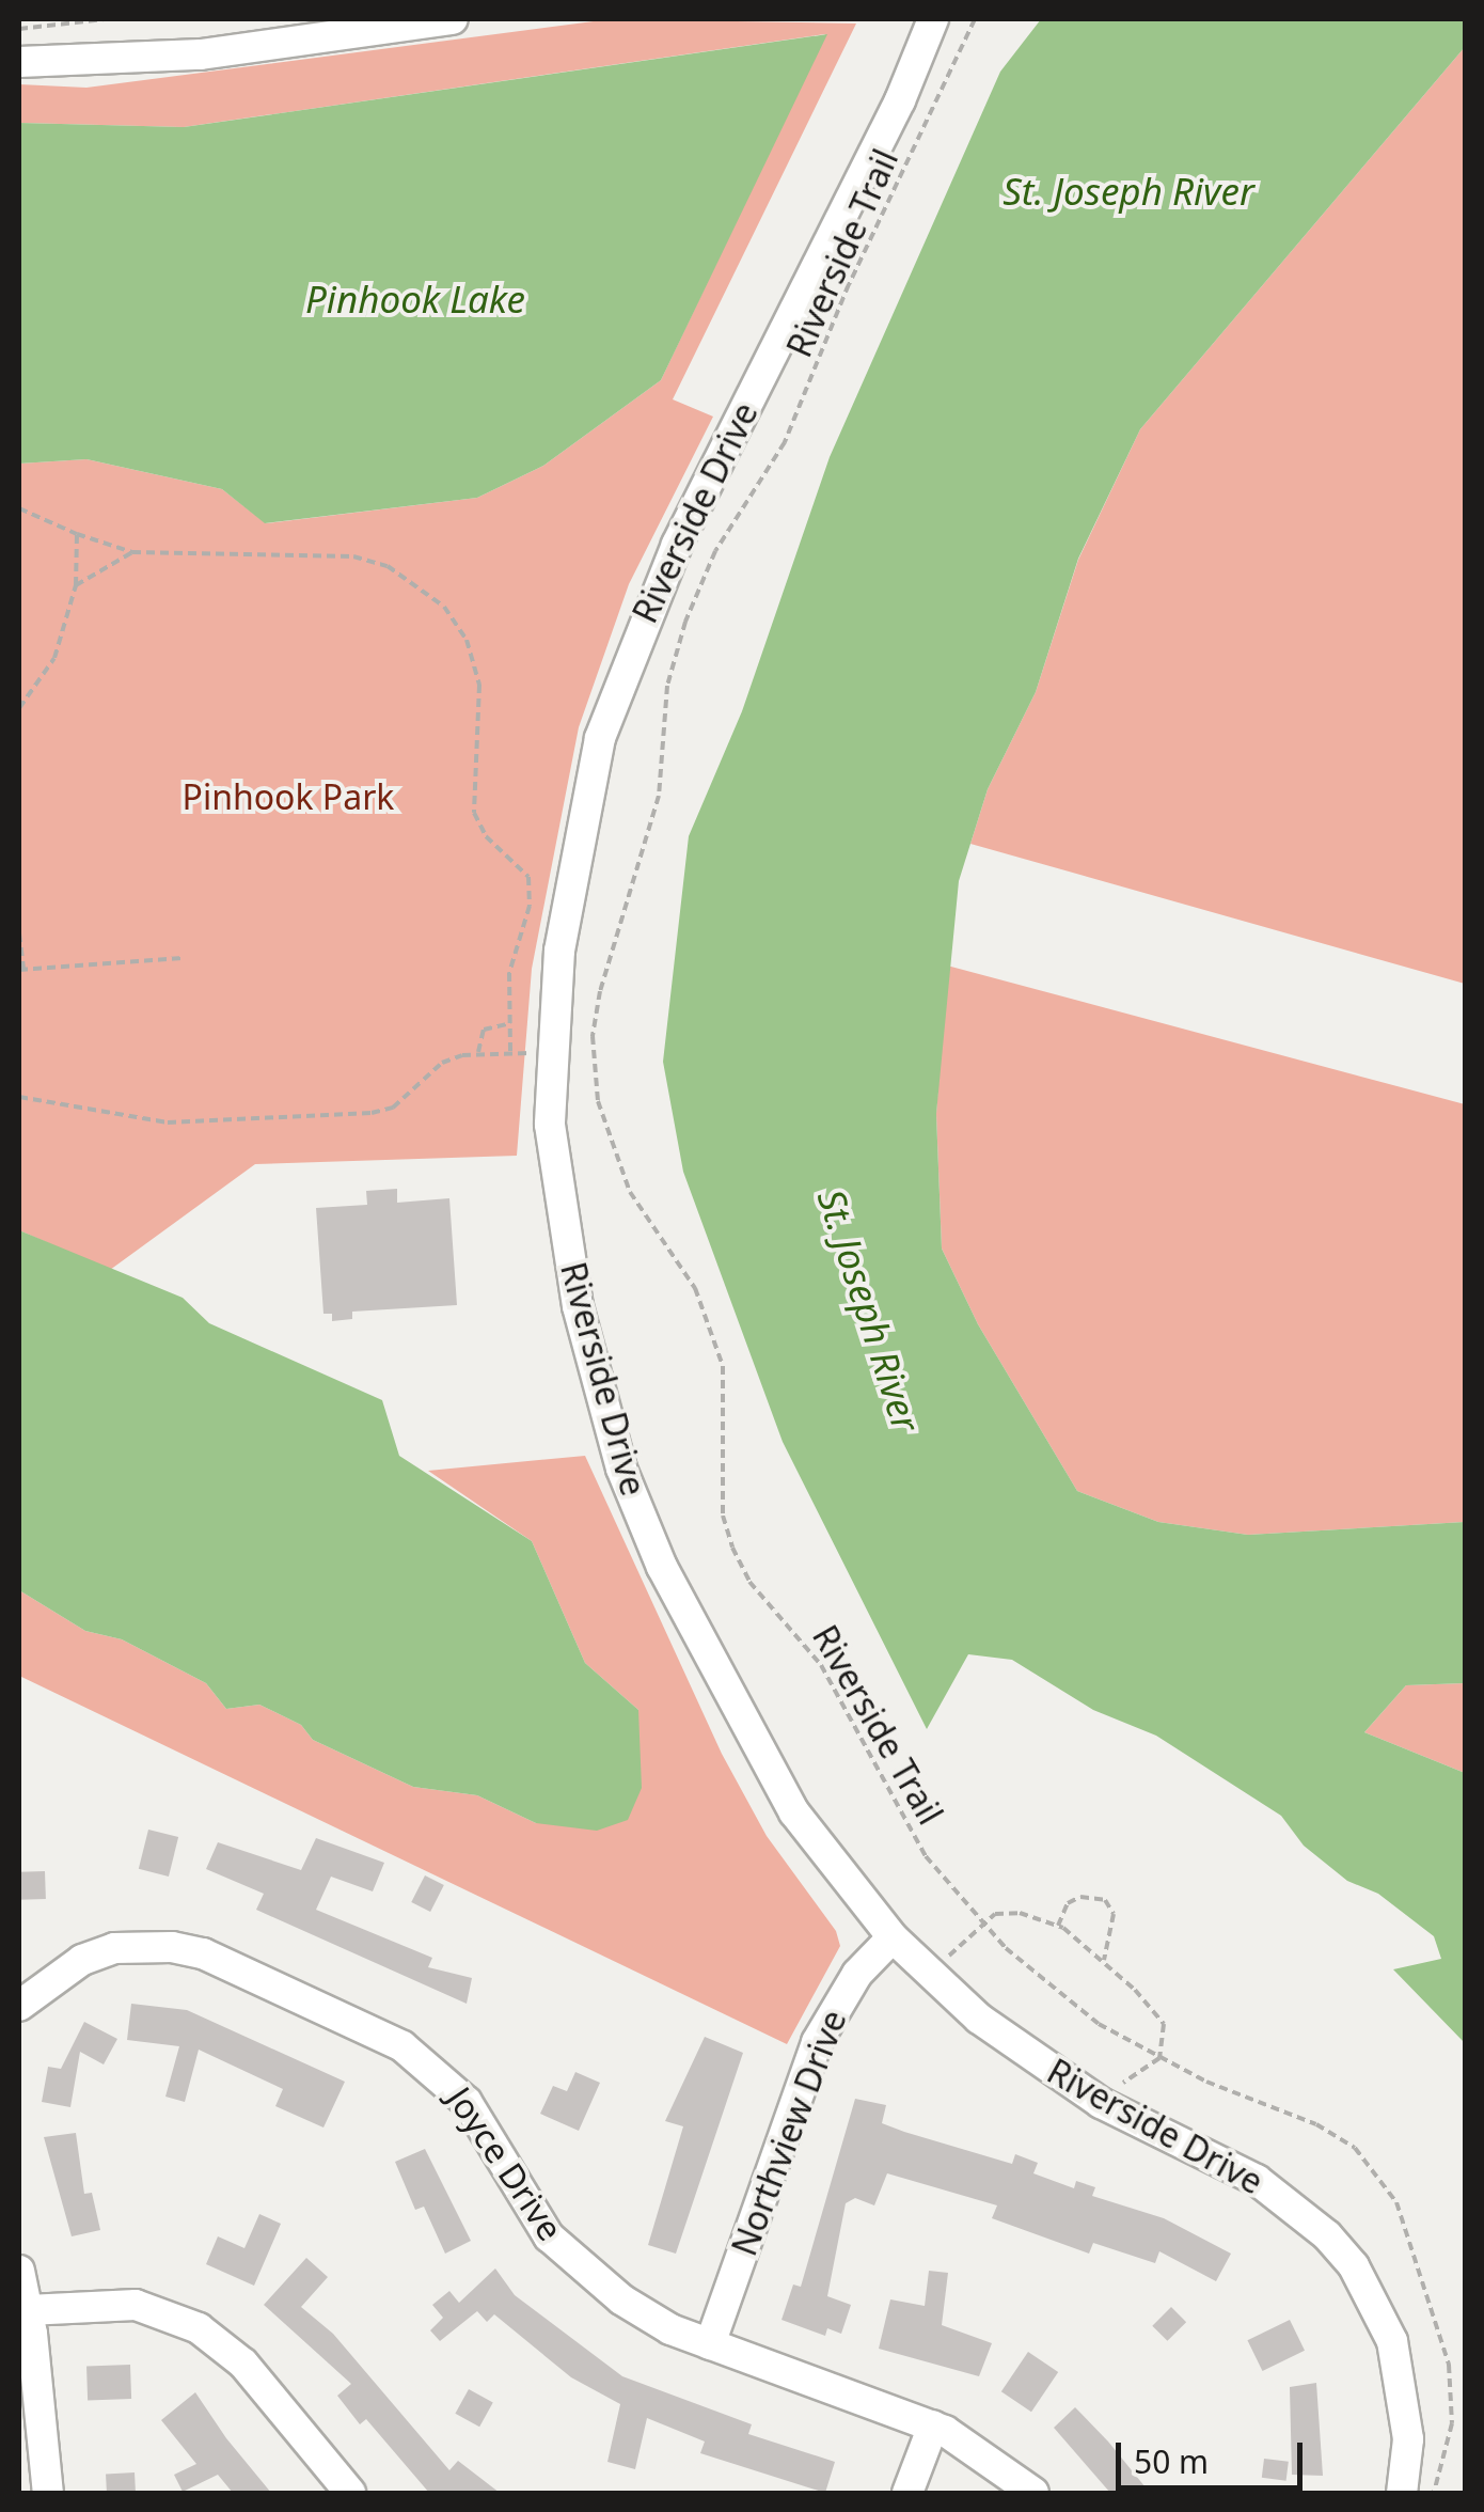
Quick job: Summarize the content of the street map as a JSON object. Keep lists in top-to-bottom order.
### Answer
{
  "streets": {
    "street": ["Riverside Drive", "Northview Drive", "Joyce Drive"],
    "path": ["Riverside Trail"]
  },
  "crossings": [
    ["Riverside Drive", "Northview Drive"],
    ["Northview Drive", "Joyce Drive"]
  ],
  "water": ["St. Joseph River", "Pinhook Lake"],
  "parks": ["Pinhook Park"],
  "scale_bar": "50 m"
}
